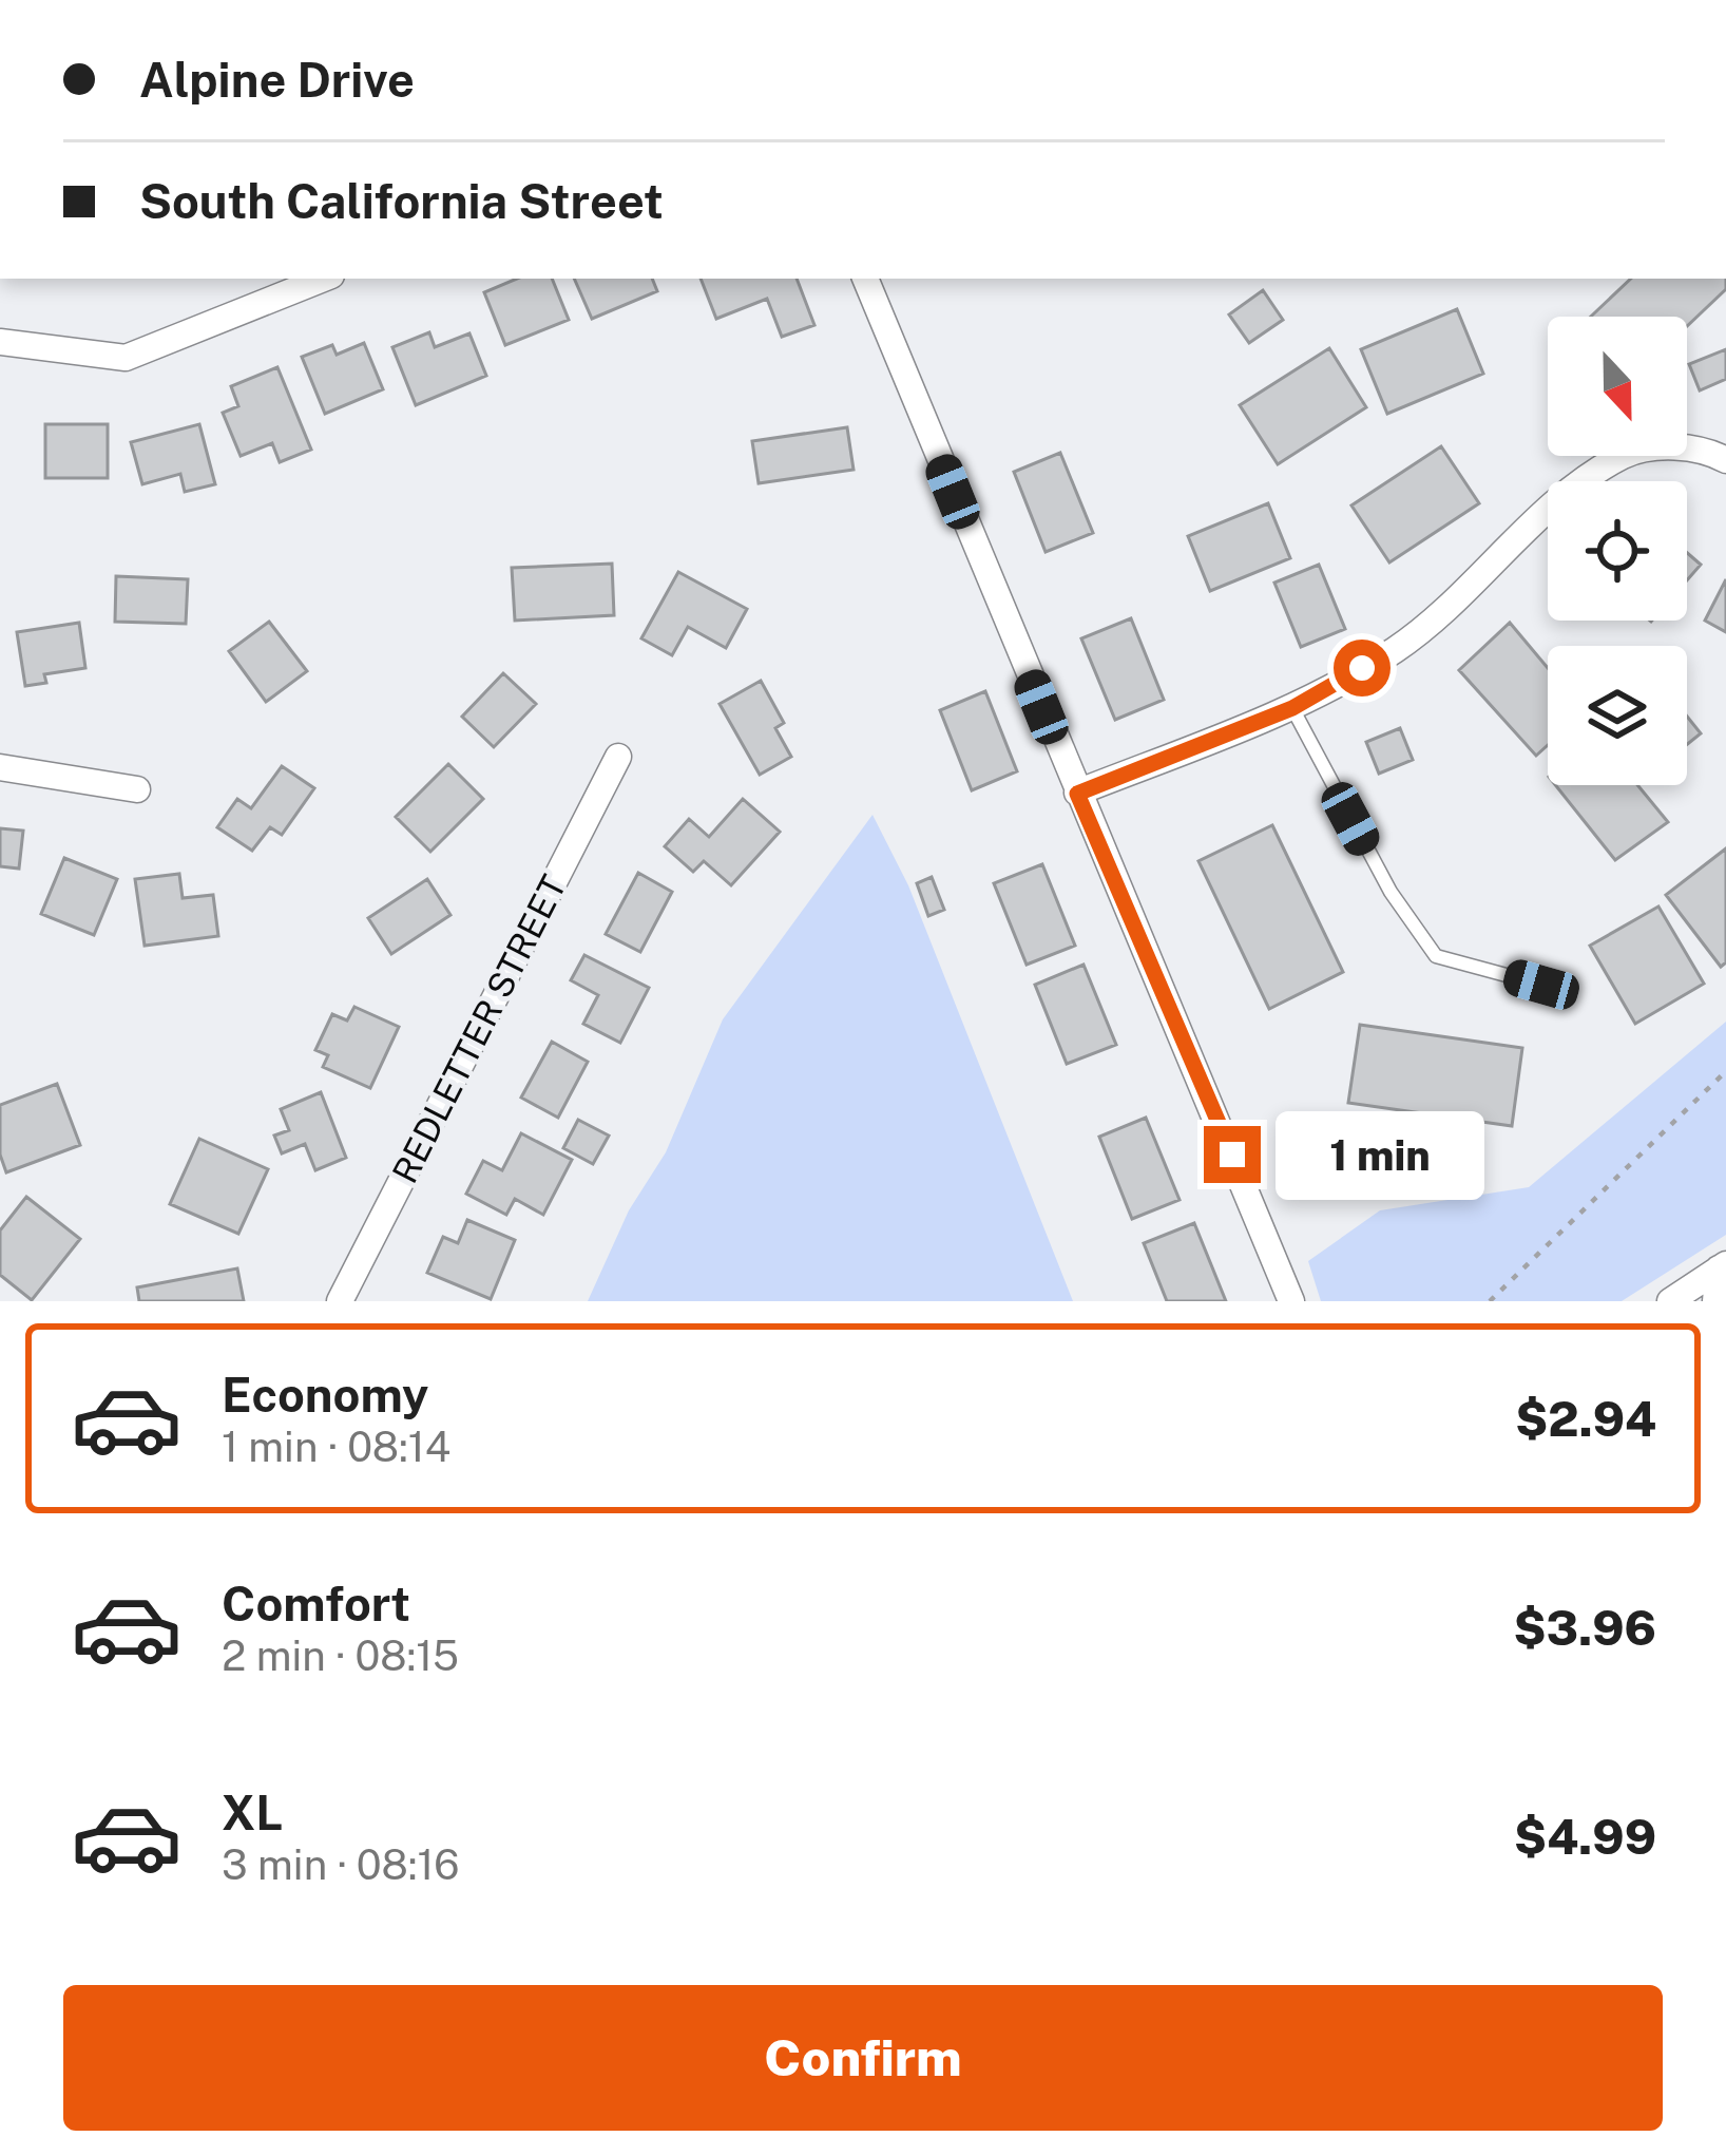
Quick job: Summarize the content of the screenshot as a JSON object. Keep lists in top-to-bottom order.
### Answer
{
  "streets": {
    "street": ["REDLETTER STREET"]
  },
  "north": "bottom",
  "page": {
    "banner": ["Alpine Drive", "South California Street"],
    "bubble": "1 min",
    "list": [
      {
        "name": "Economy",
        "note": "1 min · 08:14",
        "value": "$2.94"
      },
      {
        "name": "Comfort",
        "note": "2 min · 08:15",
        "value": "$3.96"
      },
      {
        "name": "XL",
        "note": "3 min · 08:16",
        "value": "$4.99"
      }
    ],
    "buttons": "Confirm"
  }
}
